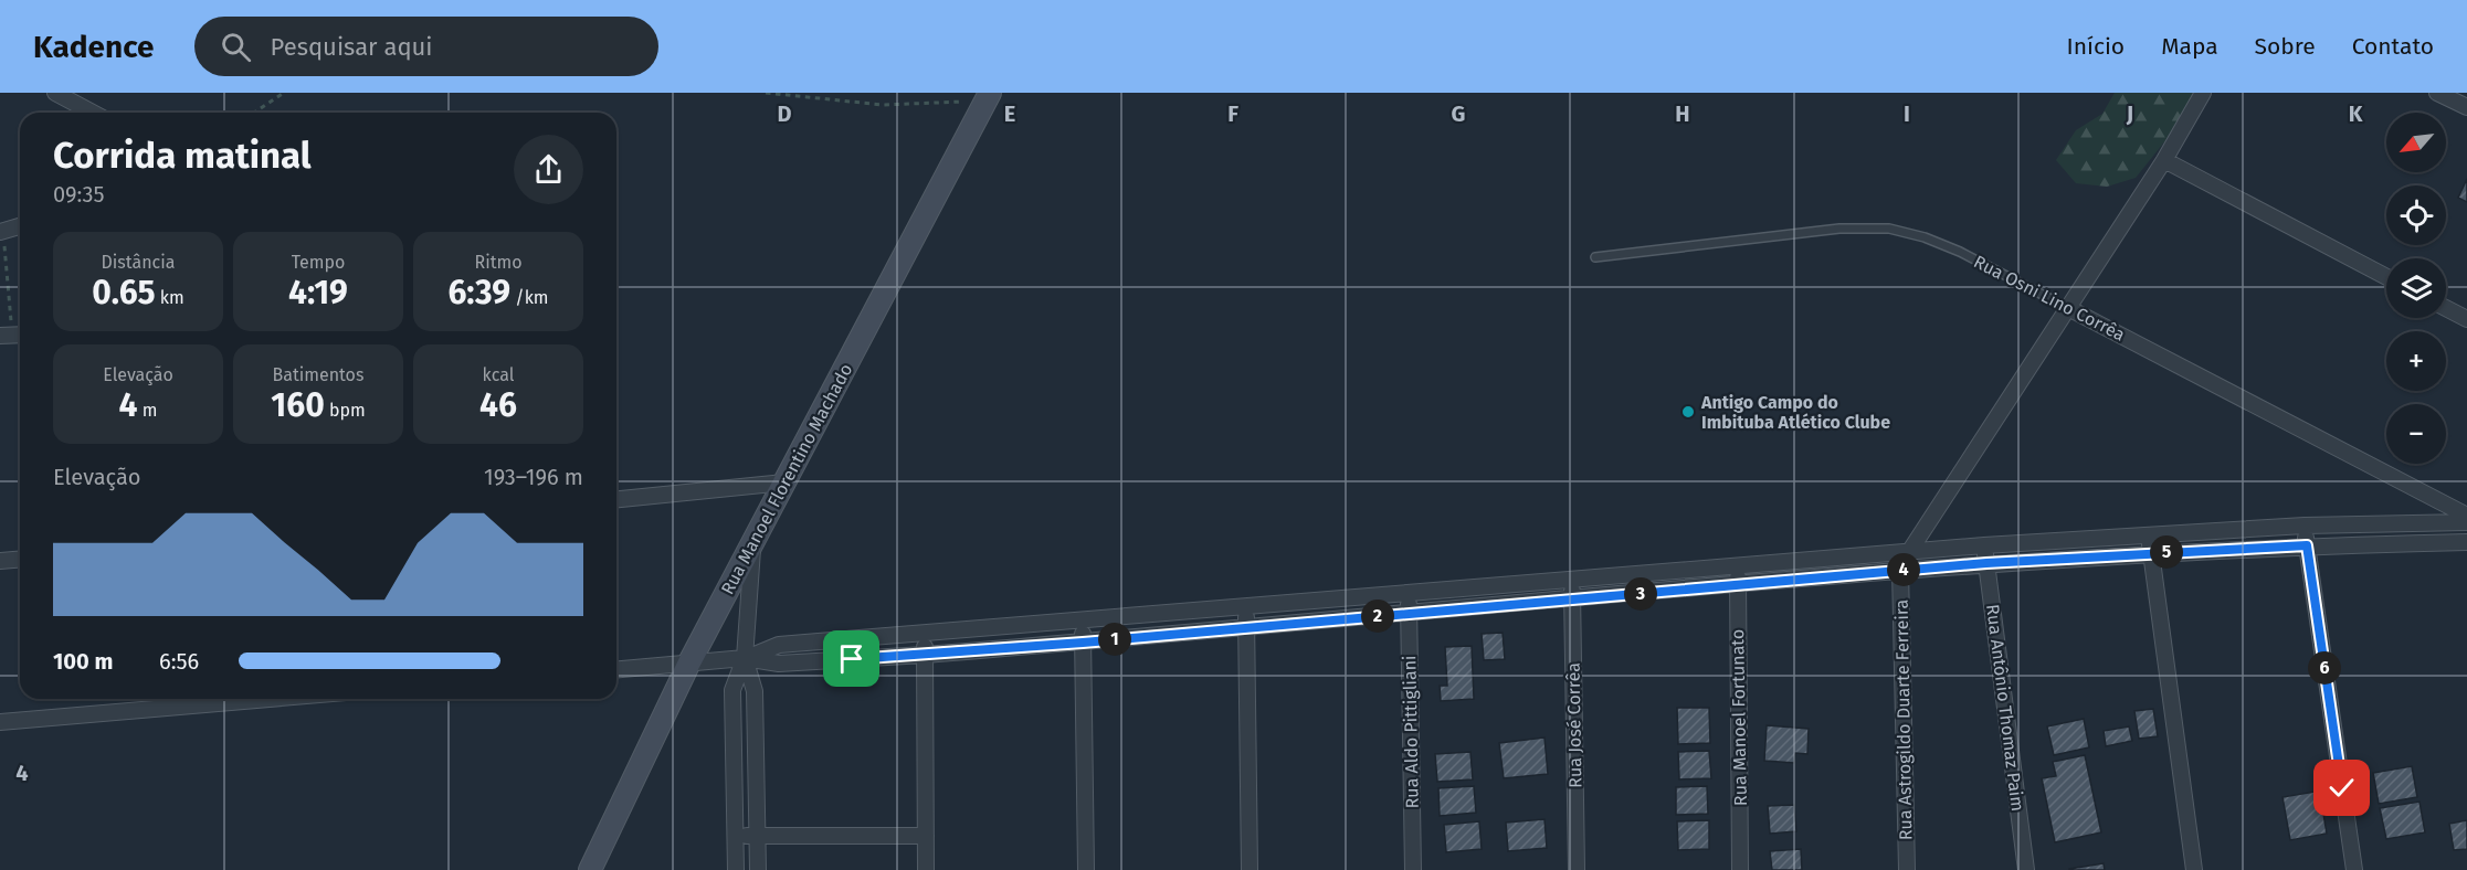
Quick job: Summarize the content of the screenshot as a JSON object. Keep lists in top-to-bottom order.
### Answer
{
  "streets": {
    "main road": ["Rua Manoel Florentino Machado"],
    "street": [
      "Rua Osni Lino Corrêa",
      "Rua Antônio Thomaz Paim",
      "Rua Manoel Fortunato",
      "Rua Astrogildo Duarte Ferreira",
      "Rua José Corrêa",
      "Rua Aldo Pittigliani"
    ]
  },
  "places": ["Antigo Campo do Imbituba Atlético Clube"],
  "north": "bottom left",
  "page": {
    "header": "Kadence",
    "search": "Pesquisar aqui",
    "nav": [
      "Início",
      "Mapa",
      "Sobre",
      "Contato"
    ],
    "map_buttons": ["+", "−"],
    "heading": ["Corrida matinal", "09:35"],
    "stats": [
      ["Distância", "0.65 km"],
      ["Tempo", "4:19"],
      ["Ritmo", "6:39 /km"],
      ["Elevação", "4 m"],
      ["Batimentos", "160 bpm"],
      ["kcal", "46"]
    ],
    "chart": ["Elevação", "193–196 m"],
    "pins": [
      "5",
      "4",
      "3",
      "2",
      "1",
      "6"
    ],
    "list": [
      {
        "name": "100 m",
        "note": "6:56"
      }
    ]
  },
  "grid": {
    "columns": [
      "D",
      "E",
      "F",
      "G",
      "H",
      "I",
      "J",
      "K"
    ],
    "rows": ["4"]
  }
}
